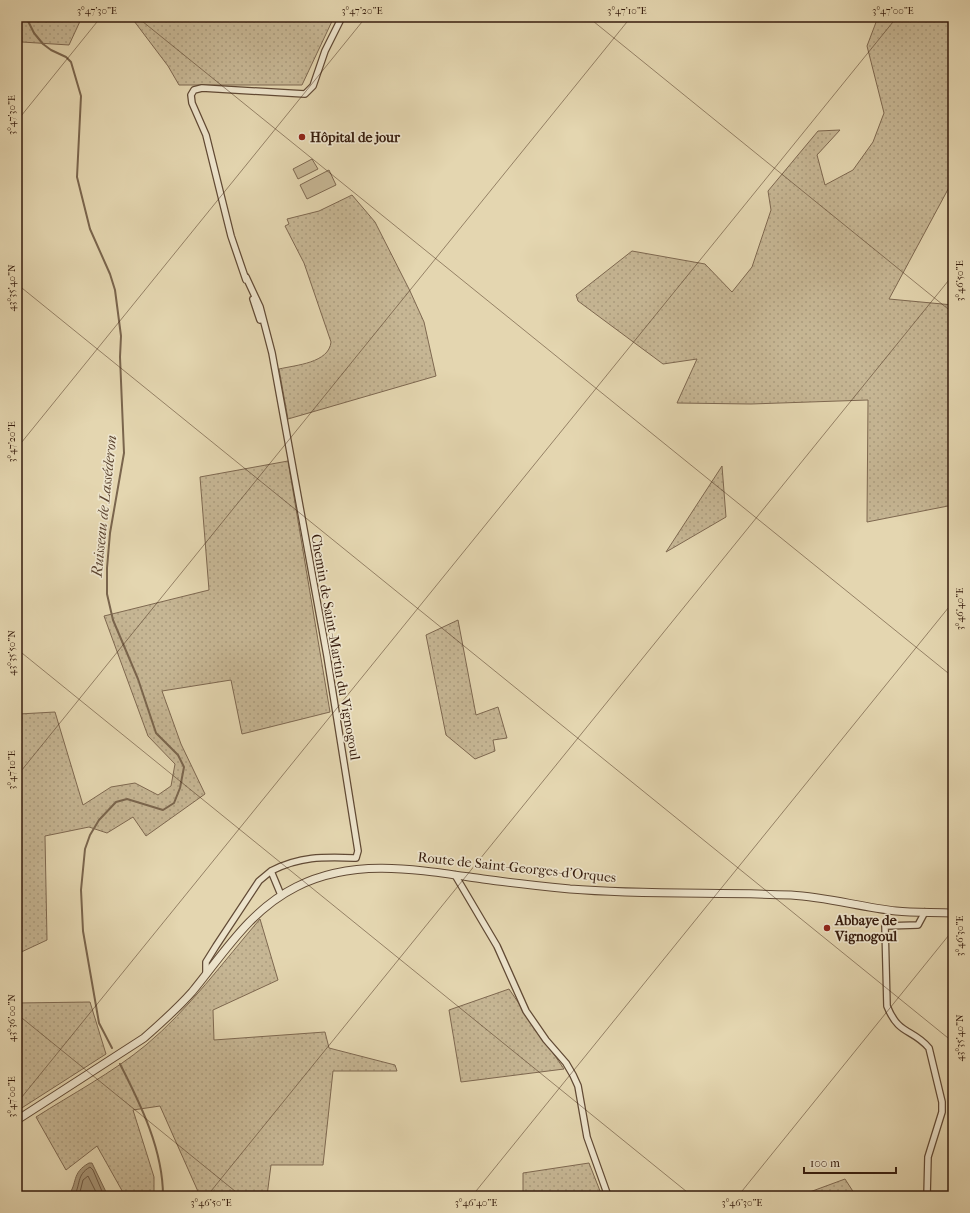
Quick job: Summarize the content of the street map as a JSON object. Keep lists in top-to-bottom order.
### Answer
{
  "streets": {
    "street": ["Chemin de Saint-Martin du Vignogoul", "Route de Saint-Georges-d'Orques"]
  },
  "crossings": [
    ["Chemin de Saint-Martin du Vignogoul", "Route de Saint-Georges-d'Orques"]
  ],
  "water": ["Ruisseau de Lasséderon"],
  "places": ["Hôpital de jour", "Abbaye de Vignogoul"],
  "scale_bar": "100 m",
  "coordinates": [
    "3°47'30\"E",
    "3°47'20\"E",
    "3°47'10\"E",
    "3°47'00\"E",
    "3°46'50\"E",
    "43°35'40\"N",
    "3°46'40\"E",
    "43°35'50\"N",
    "3°46'30\"E",
    "43°36'00\"N"
  ]
}
